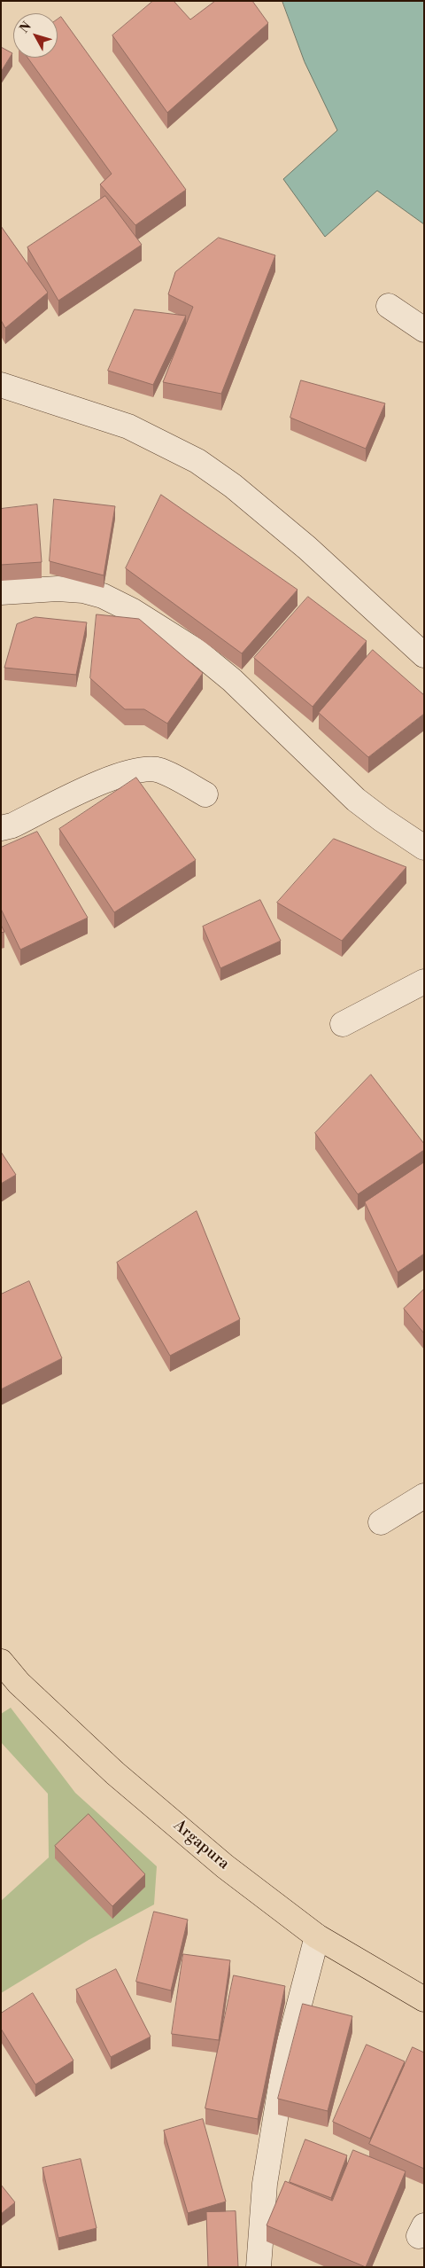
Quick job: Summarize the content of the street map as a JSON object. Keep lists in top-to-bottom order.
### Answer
{
  "streets": {
    "highway": ["Argapura"]
  },
  "north": "top left"
}
